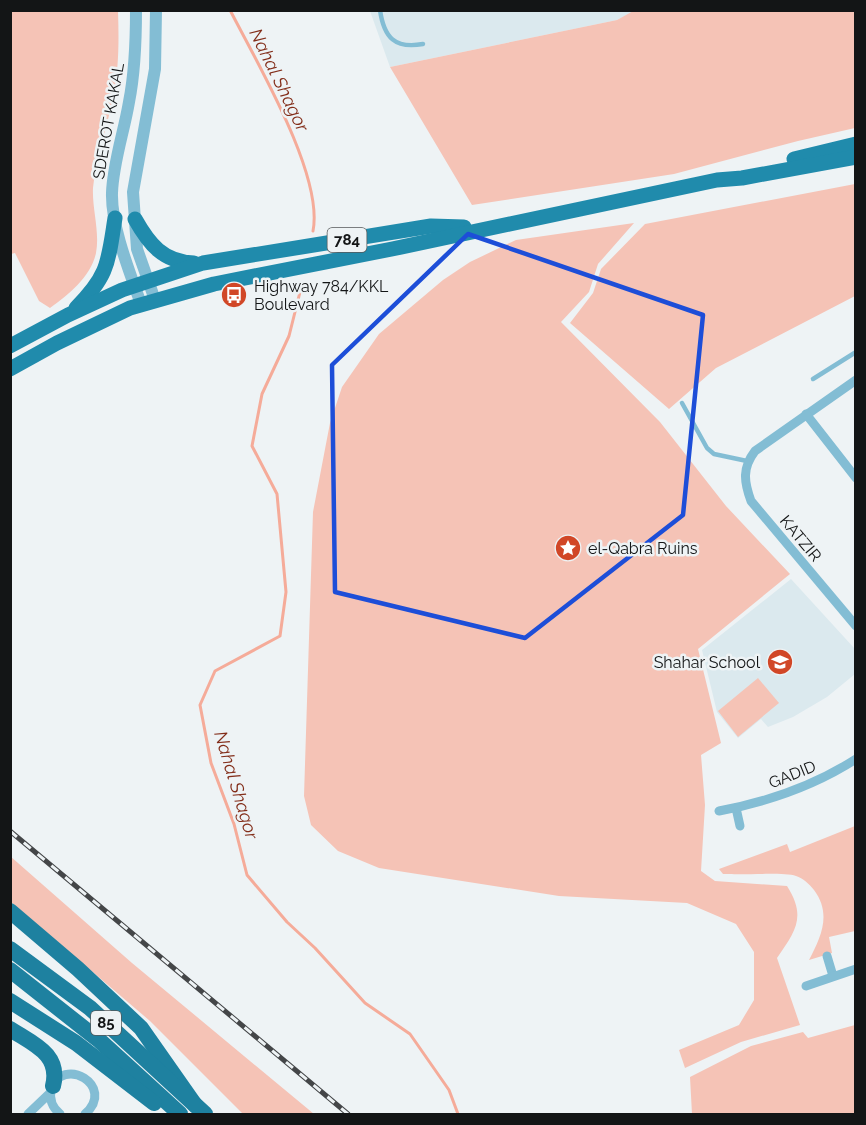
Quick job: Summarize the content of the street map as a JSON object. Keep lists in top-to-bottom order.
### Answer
{
  "streets": {
    "highway": ["85"],
    "main road": ["784"],
    "street": ["SDEROT KAKAL", "KATZIR", "GADID"]
  },
  "crossings": [
    ["SDEROT KAKAL", "784"]
  ],
  "water": ["Nahal Shagor"],
  "places": {
    "bus stop": ["Highway 784/KKL Boulevard"],
    "place": ["el-Qabra Ruins"],
    "school or university": ["Shahar School"]
  }
}
